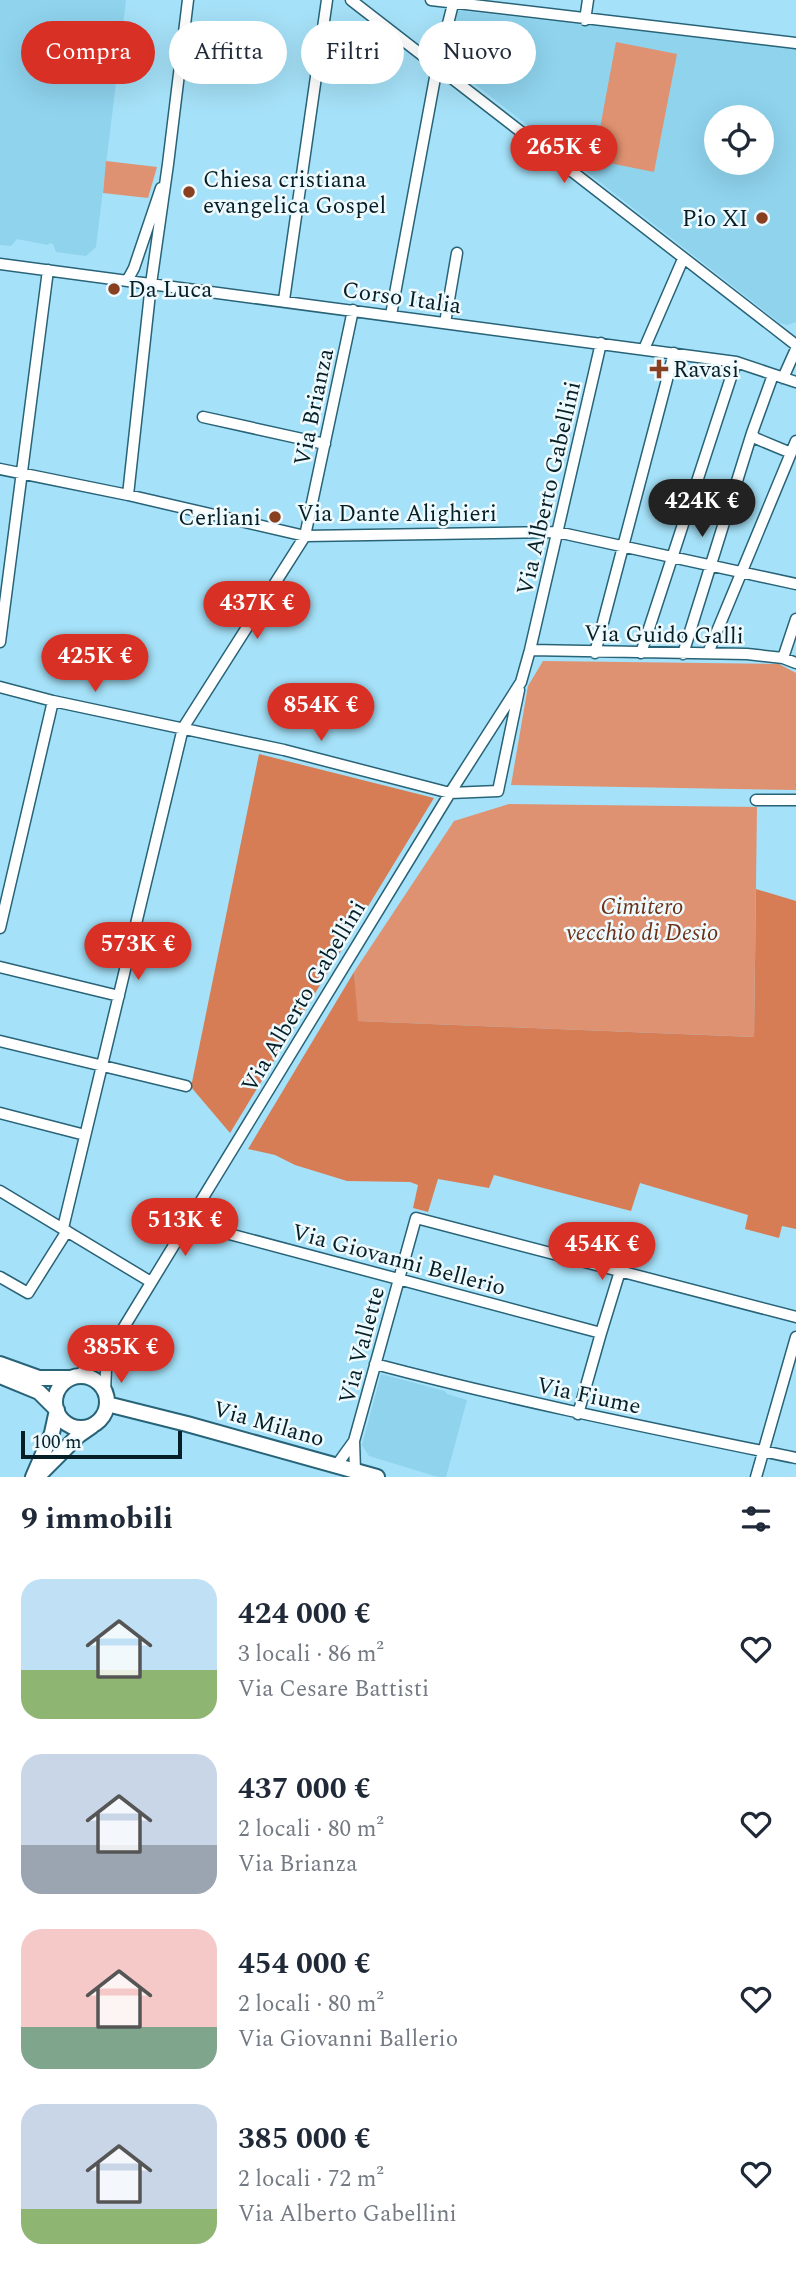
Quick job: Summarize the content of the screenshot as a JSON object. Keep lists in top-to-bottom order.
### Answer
{
  "streets": {
    "main road": ["Via Milano"],
    "street": [
      "Corso Italia",
      "Via Brianza",
      "Via Alberto Gabellini",
      "Via Dante Alighieri",
      "Via Guido Galli",
      "Via Giovanni Bellerio",
      "Via Vallette",
      "Via Fiume"
    ]
  },
  "crossings": [
    ["Corso Italia", "Via Brianza"],
    ["Corso Italia", "Via Alberto Gabellini"],
    ["Via Brianza", "Via Dante Alighieri"],
    ["Via Alberto Gabellini", "Via Dante Alighieri"],
    ["Via Alberto Gabellini", "Via Guido Galli"],
    ["Via Alberto Gabellini", "Via Giovanni Bellerio"],
    ["Via Alberto Gabellini", "Via Milano"],
    ["Via Giovanni Bellerio", "Via Vallette"],
    ["Via Vallette", "Via Fiume"],
    ["Via Vallette", "Via Milano"]
  ],
  "parks": ["Cimitero vecchio di Desio"],
  "places": {
    "other": [
      "Chiesa cristiana evangelica Gospel",
      "Pio XI",
      "Da Luca",
      "Cerliani"
    ],
    "health": ["Ravasi"]
  },
  "scale_bar": "100 m",
  "page": {
    "chip": [
      "Compra",
      "Affitta",
      "Filtri",
      "Nuovo"
    ],
    "price": [
      "265K €",
      "424K €",
      "437K €",
      "425K €",
      "854K €",
      "573K €",
      "513K €",
      "454K €",
      "385K €"
    ],
    "scale": "100 m",
    "heading": "9 immobili",
    "list": [
      {
        "name": "424 000 €",
        "note": "3 locali · 86 m² · Via Cesare Battisti"
      },
      {
        "name": "437 000 €",
        "note": "2 locali · 80 m² · Via Brianza"
      },
      {
        "name": "454 000 €",
        "note": "2 locali · 80 m² · Via Giovanni Ballerio"
      },
      {
        "name": "385 000 €",
        "note": "2 locali · 72 m² · Via Alberto Gabellini"
      }
    ]
  }
}
